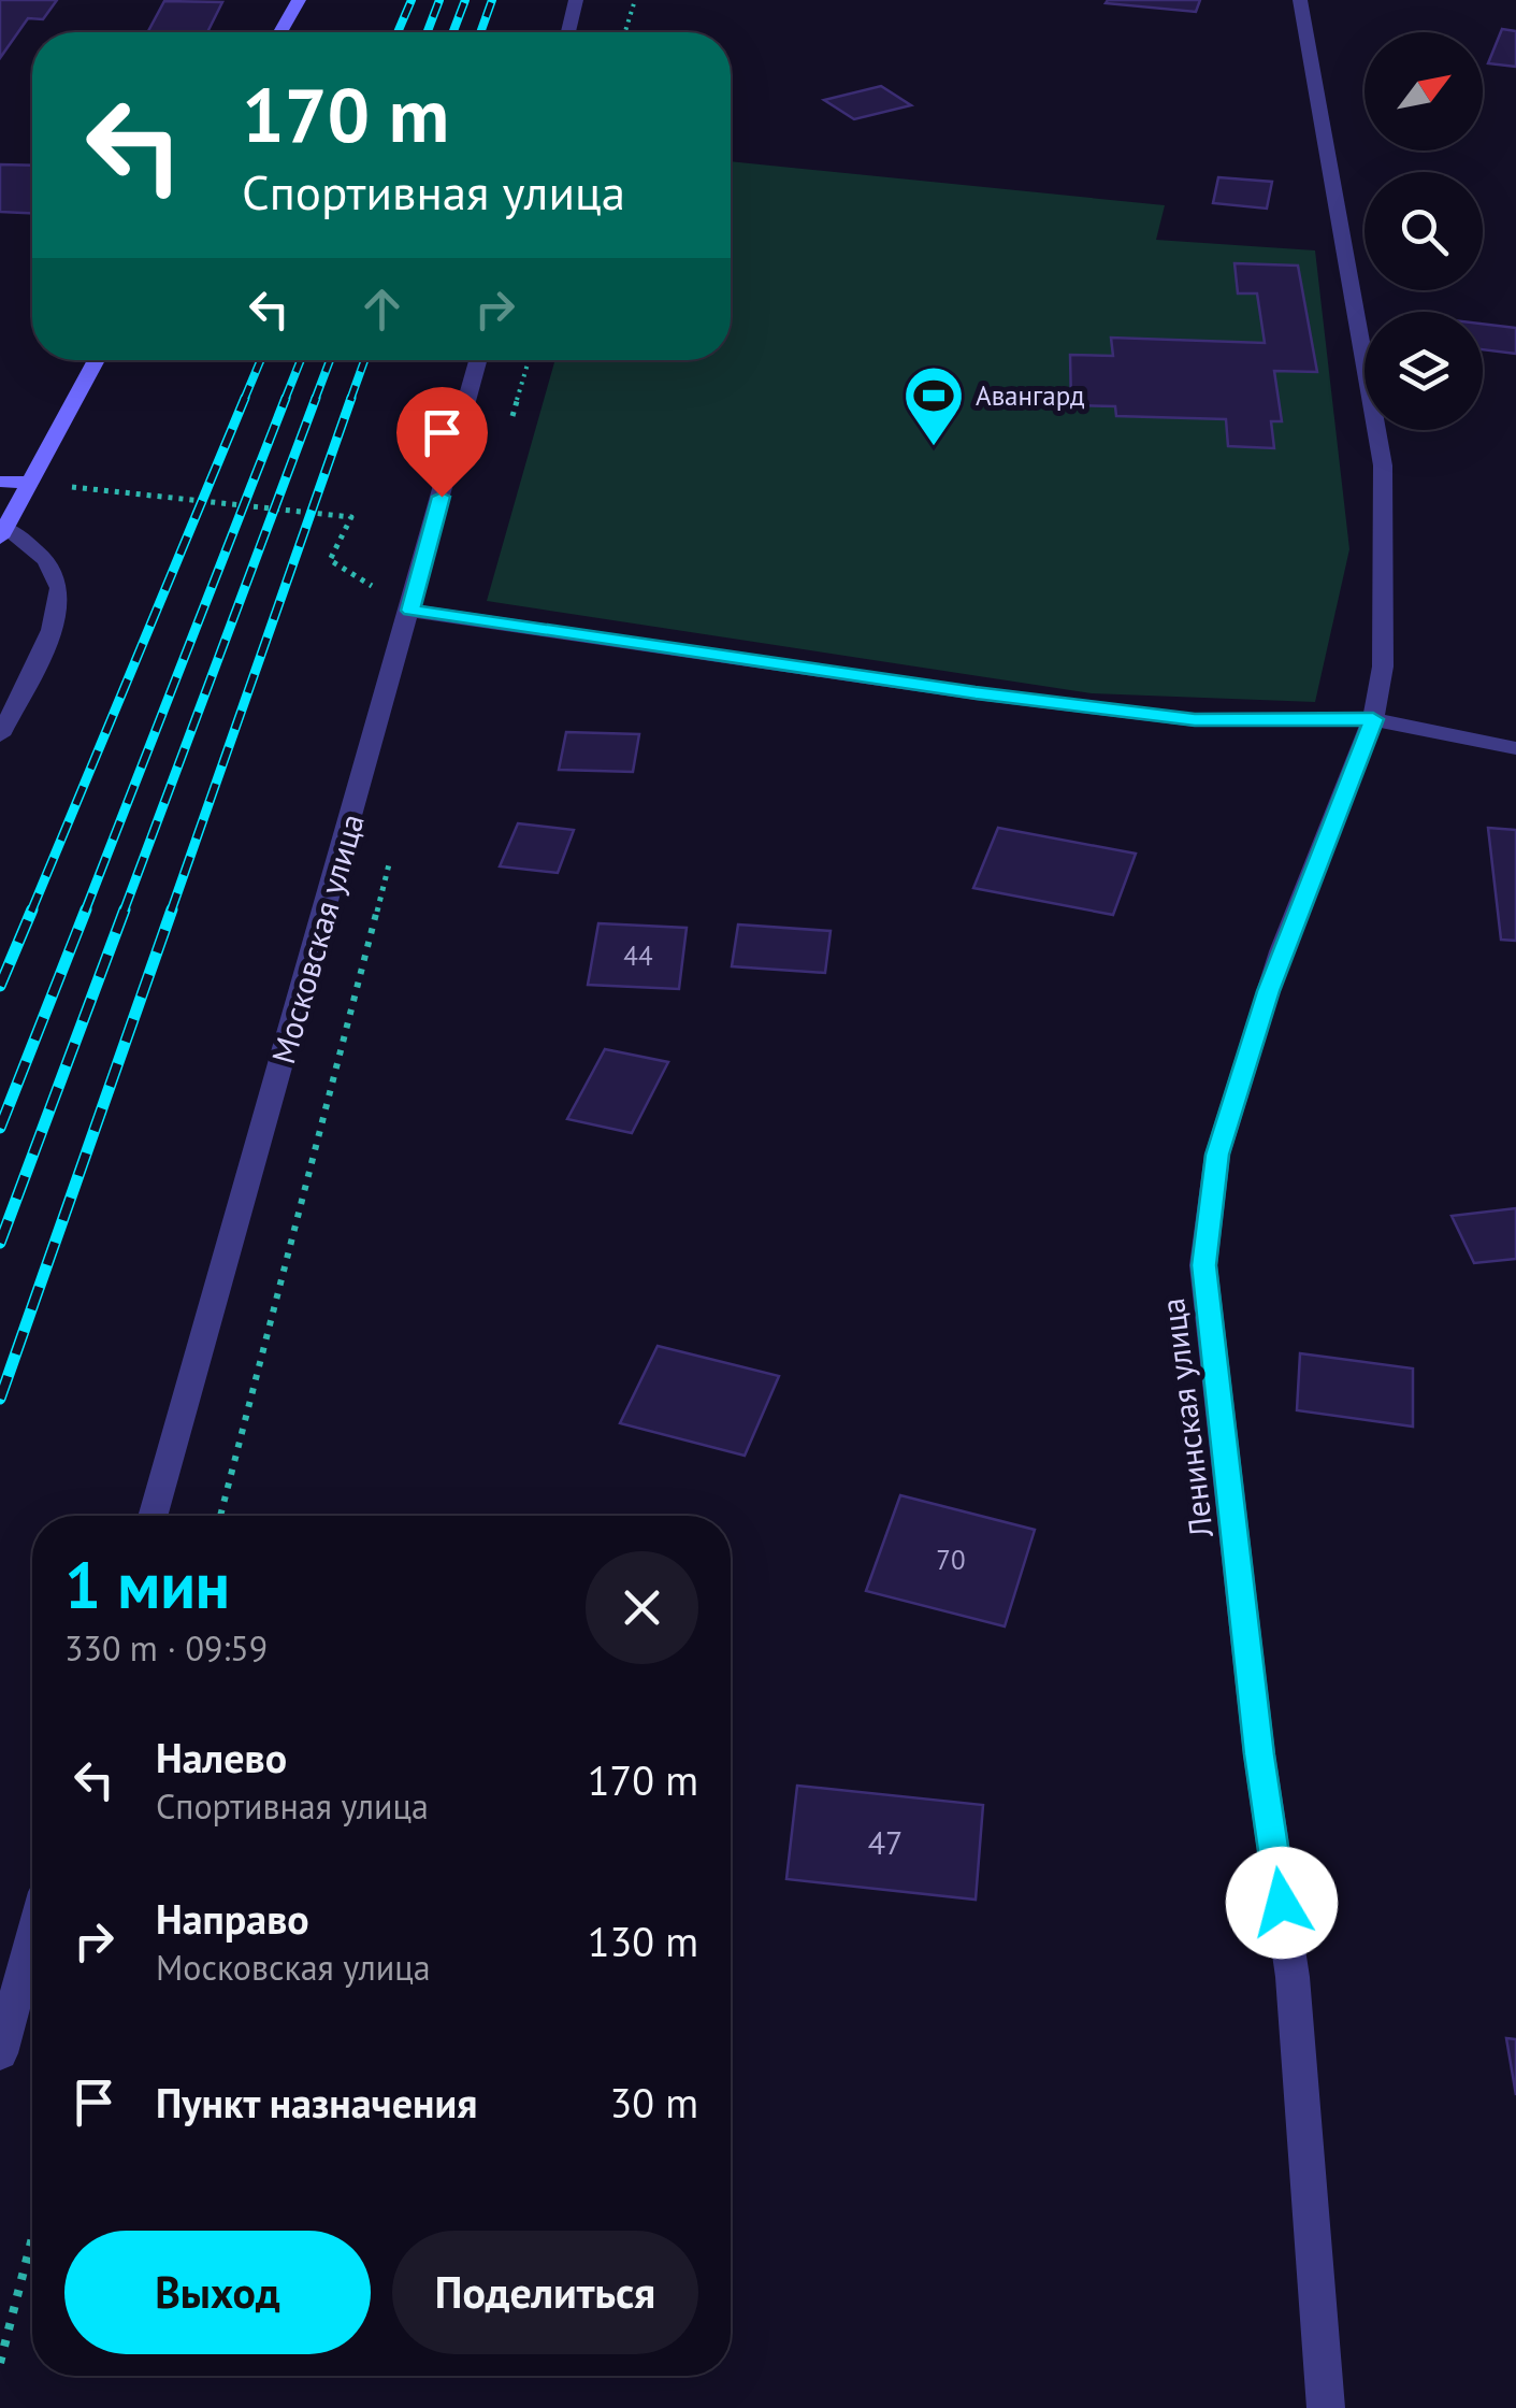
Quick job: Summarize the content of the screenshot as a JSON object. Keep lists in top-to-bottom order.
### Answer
{
  "streets": {
    "street": ["Московская улица", "Ленинская улица"]
  },
  "places": {
    "sports": ["Авангард"]
  },
  "house_numbers": ["44", "70", "47"],
  "north": "top right",
  "page": {
    "turn": ["170 m", "Спортивная улица"],
    "heading": ["1 мин", "330 m · 09:59"],
    "list": [
      {
        "name": "Налево",
        "note": "Спортивная улица",
        "value": "170 m"
      },
      {
        "name": "Направо",
        "note": "Московская улица",
        "value": "130 m"
      },
      {
        "name": "Пункт назначения",
        "value": "30 m"
      }
    ],
    "buttons": ["Выход", "Поделиться"]
  }
}
